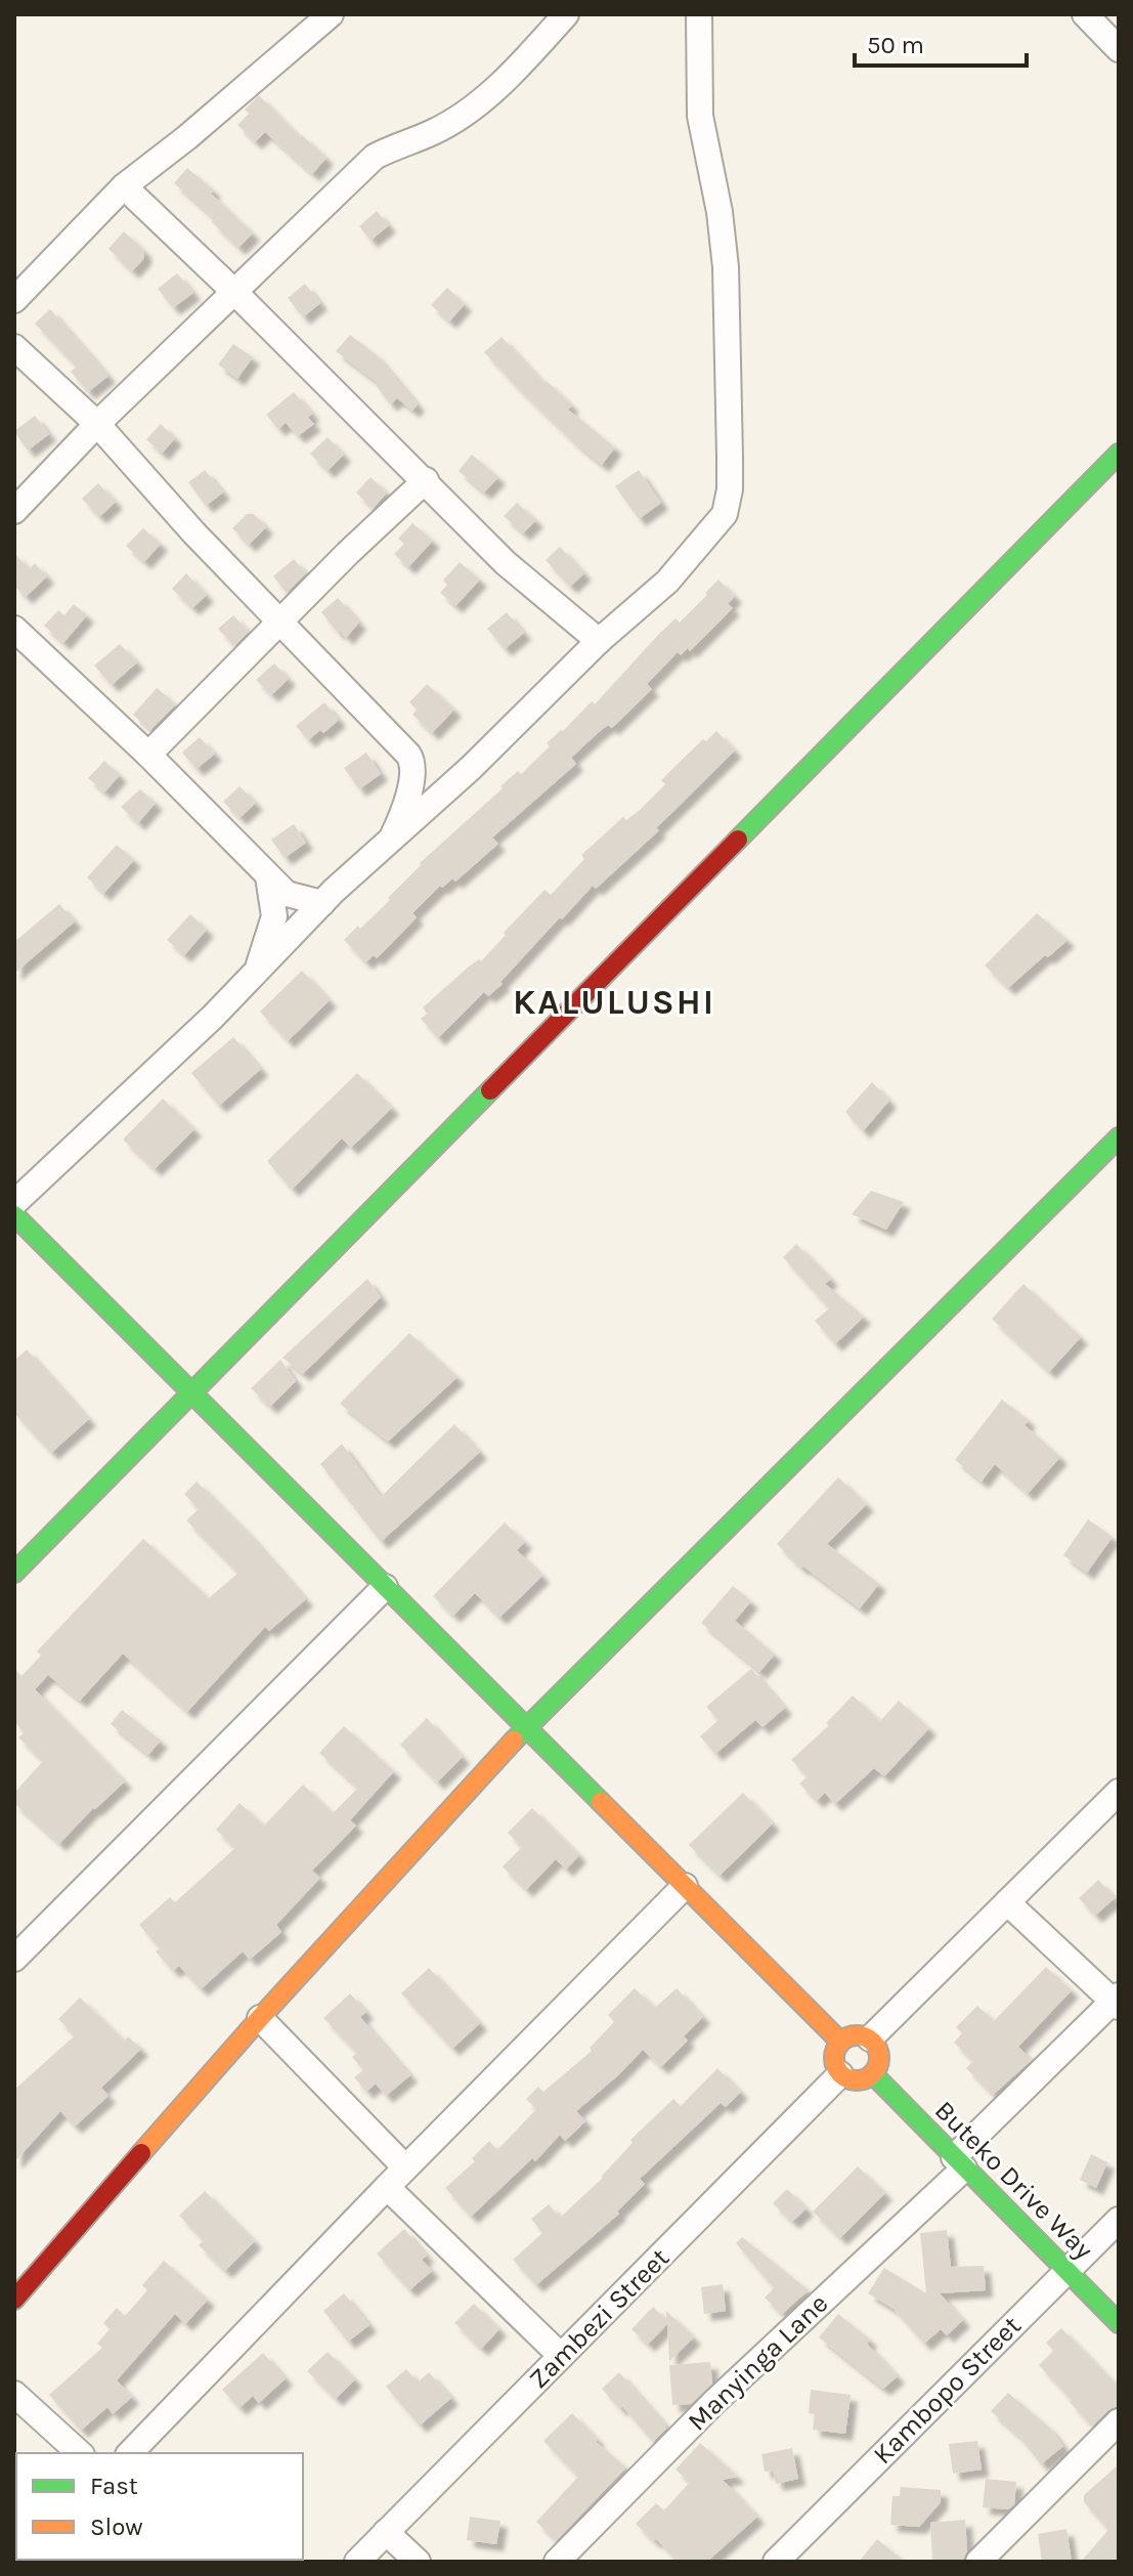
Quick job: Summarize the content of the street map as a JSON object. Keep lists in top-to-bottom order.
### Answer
{
  "streets": {
    "street": [
      "Buteko Drive Way",
      "Zambezi Street",
      "Manyinga Lane",
      "Kambopo Street"
    ]
  },
  "crossings": [
    ["Buteko Drive Way", "Zambezi Street"],
    ["Buteko Drive Way", "Manyinga Lane"],
    ["Buteko Drive Way", "Kambopo Street"]
  ],
  "districts": ["KALULUSHI"],
  "legend": ["Fast", "Slow"],
  "scale_bar": "50 m"
}
